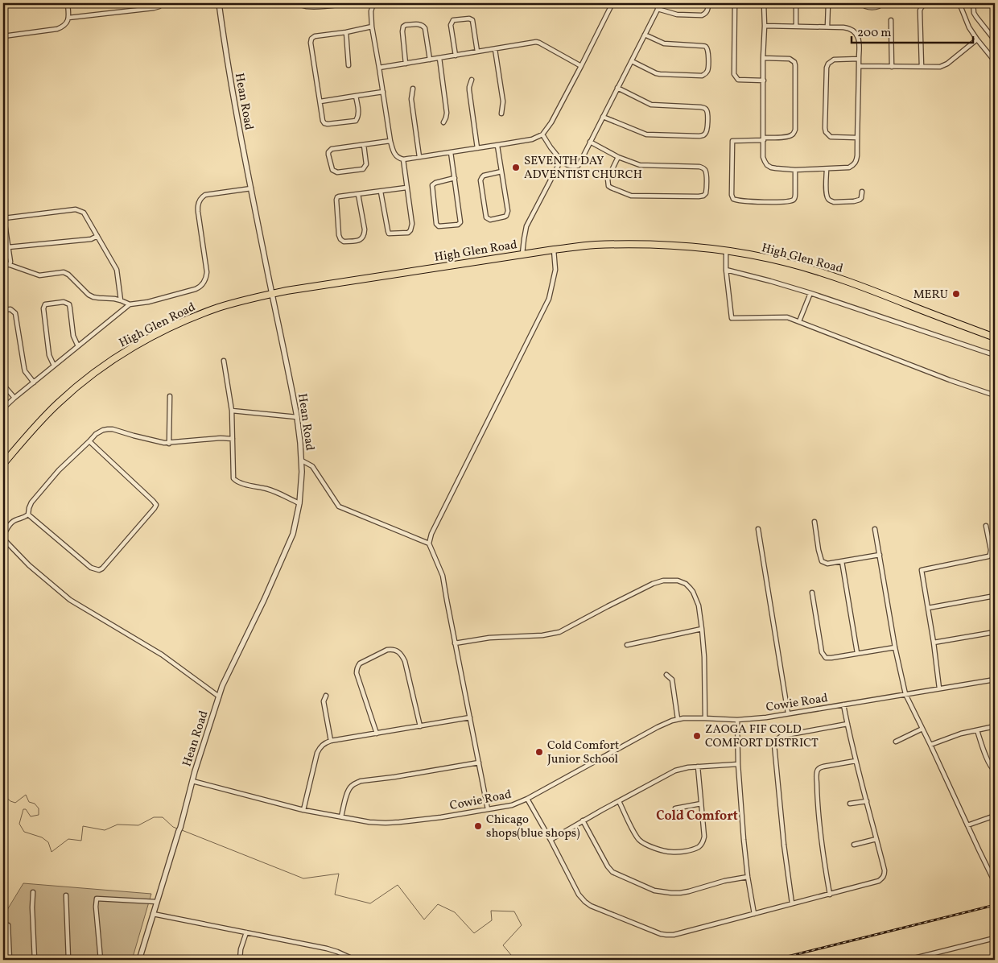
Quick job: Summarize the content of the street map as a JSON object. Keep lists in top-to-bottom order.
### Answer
{
  "streets": {
    "main road": ["High Glen Road"],
    "street": ["Hean Road", "Cowie Road"]
  },
  "crossings": [
    ["Hean Road", "High Glen Road"],
    ["Hean Road", "Cowie Road"]
  ],
  "districts": ["Cold Comfort"],
  "places": [
    "SEVENTH DAY ADVENTIST CHURCH",
    "MERU",
    "ZAOGA FIF COLD COMFORT DISTRICT",
    "Cold Comfort Junior School",
    "Chicago shops(blue shops)"
  ],
  "scale_bar": "200 m"
}
